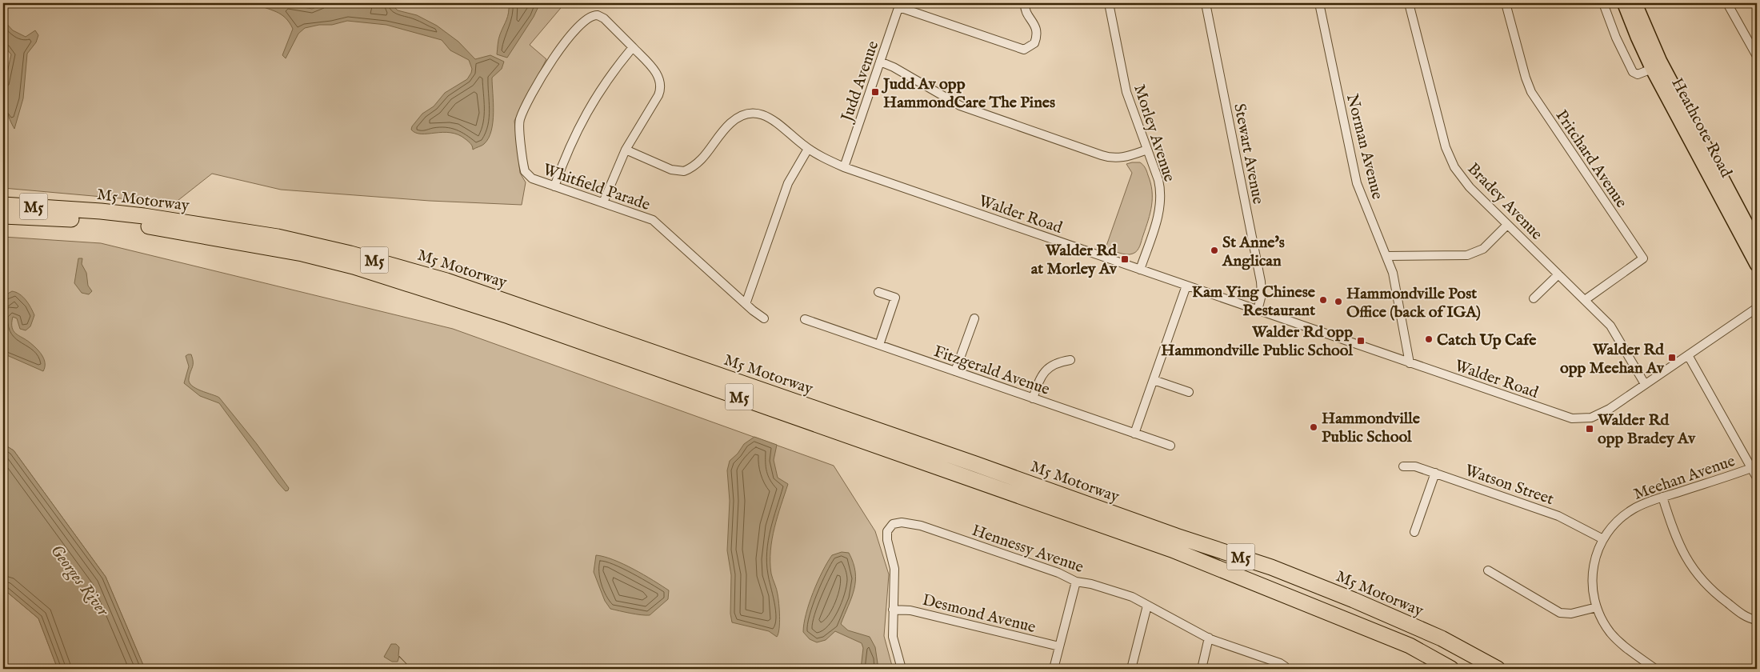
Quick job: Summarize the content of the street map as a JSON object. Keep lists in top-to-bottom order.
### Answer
{
  "streets": {
    "highway": ["M5 Motorway", "M5"],
    "main road": ["Heathcote Road"],
    "street": [
      "Judd Avenue",
      "Morley Avenue",
      "Norman Avenue",
      "Stewart Avenue",
      "Pritchard Avenue",
      "Whitfield Parade",
      "Bradey Avenue",
      "Walder Road",
      "Fitzgerald Avenue",
      "Meehan Avenue",
      "Watson Street",
      "Hennessy Avenue",
      "Desmond Avenue"
    ]
  },
  "crossings": [
    ["Judd Avenue", "Walder Road"],
    ["Morley Avenue", "Walder Road"],
    ["Norman Avenue", "Walder Road"],
    ["Stewart Avenue", "Walder Road"],
    ["Pritchard Avenue", "Bradey Avenue"],
    ["Bradey Avenue", "Walder Road"],
    ["Walder Road", "Meehan Avenue"],
    ["Meehan Avenue", "Watson Street"],
    ["Hennessy Avenue", "Desmond Avenue"]
  ],
  "water": ["Georges River"],
  "places": {
    "transit": [
      "Judd Av opp HammondCare The Pines",
      "Walder Rd at Morley Av",
      "Walder Rd opp Hammondville Public School",
      "Walder Rd opp Meehan Av",
      "Walder Rd opp Bradey Av"
    ],
    "other": [
      "St Anne's Anglican",
      "Kam Ying Chinese Restaurant",
      "Hammondville Post Office (back of IGA)",
      "Catch Up Cafe",
      "Hammondville Public School"
    ]
  }
}
